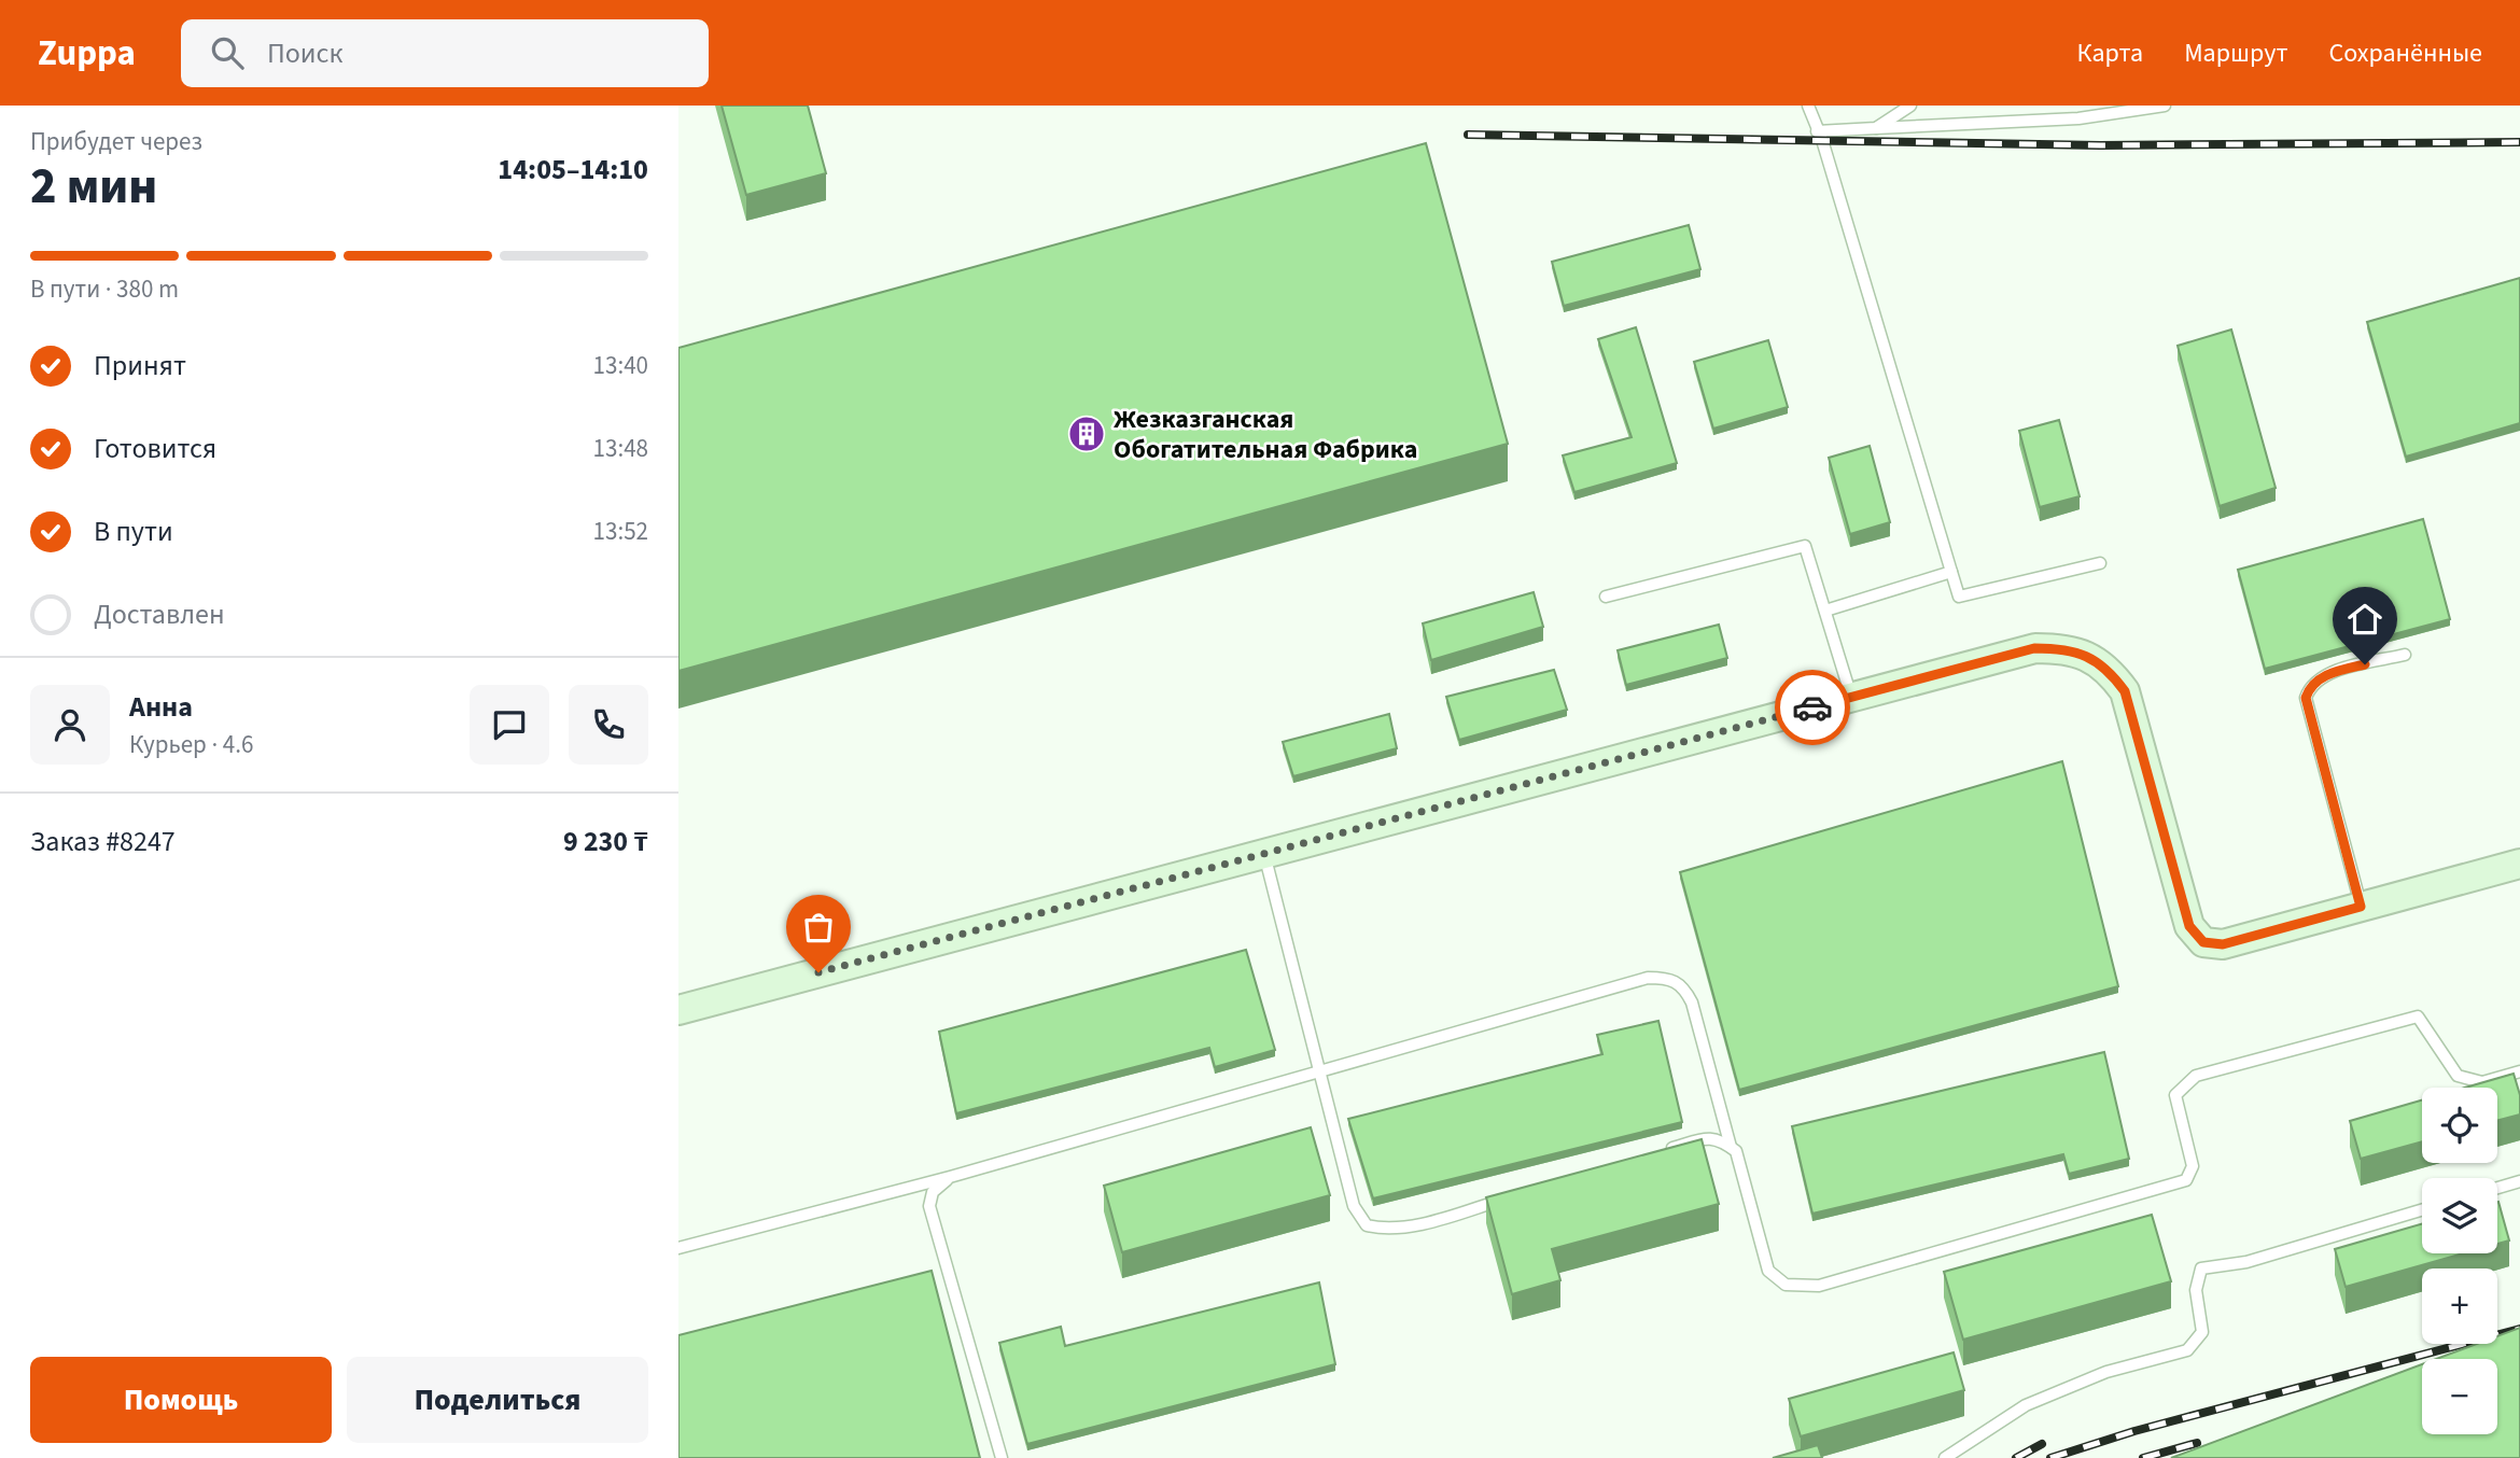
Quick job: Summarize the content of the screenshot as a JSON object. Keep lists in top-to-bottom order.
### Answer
{
  "places": {
    "building": ["Жезказганская Обогатительная Фабрика"]
  },
  "page": {
    "header": "Zuppa",
    "search": "Поиск",
    "nav": ["Карта", "Маршрут", "Сохранённые"],
    "heading": ["2 мин", "Прибудет через", "14:05–14:10"],
    "panel": [
      "Анна",
      "Курьер · 4.6",
      "Заказ #8247",
      "9 230 ₸"
    ],
    "bar": "В пути · 380 m",
    "list": [
      ["Принят", "13:40"],
      ["Готовится", "13:48"],
      ["В пути", "13:52"],
      "Доставлен"
    ],
    "map_buttons": ["+", "−"],
    "buttons": ["Помощь", "Поделиться"]
  }
}
